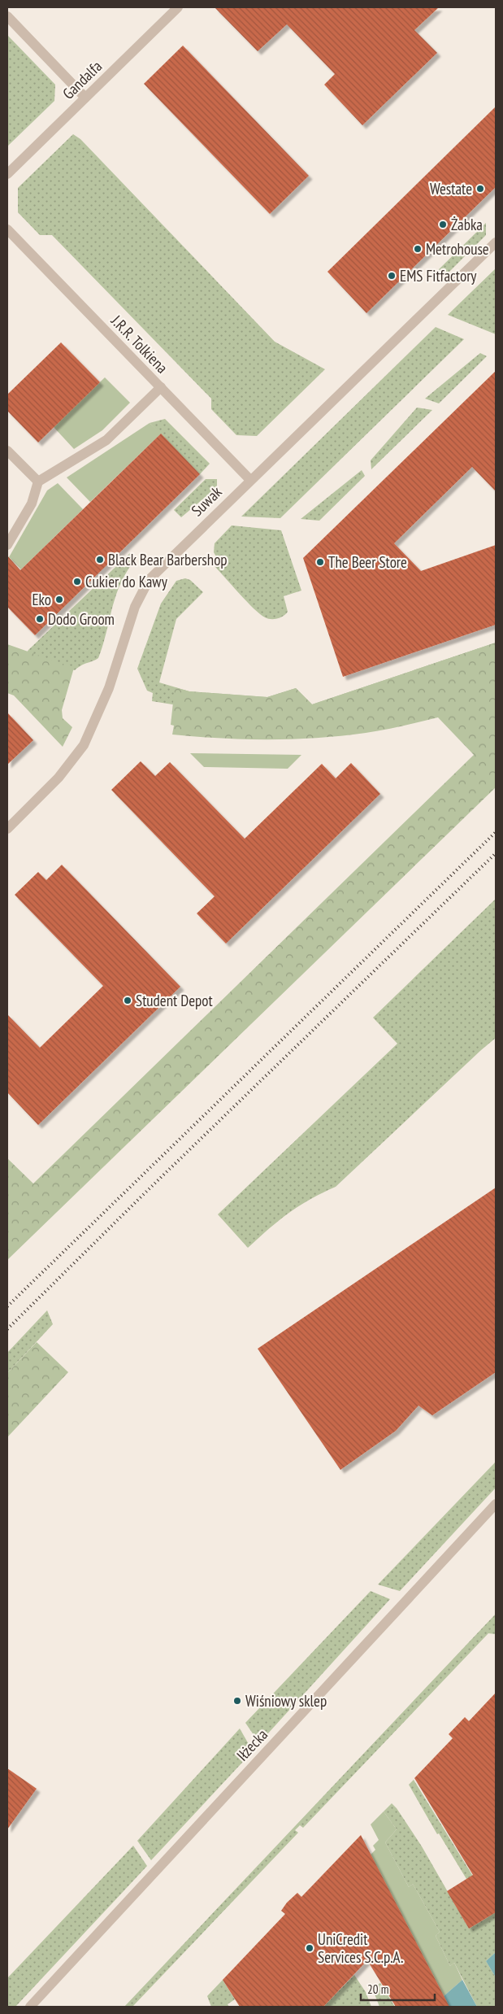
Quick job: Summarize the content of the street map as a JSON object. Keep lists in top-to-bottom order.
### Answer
{
  "streets": {
    "street": [
      "Gandalfa",
      "J.R.R. Tolkiena",
      "Suwak",
      "Iłżecka"
    ]
  },
  "crossings": [
    ["J.R.R. Tolkiena", "Suwak"]
  ],
  "places": [
    "Westate",
    "Żabka",
    "Metrohouse",
    "EMS Fitfactory",
    "Black Bear Barbershop",
    "The Beer Store",
    "Cukier do Kawy",
    "Eko",
    "Dodo Groom",
    "Student Depot",
    "Wiśniowy sklep",
    "UniCredit Services S.C.p.A."
  ],
  "scale_bar": "20 m"
}
